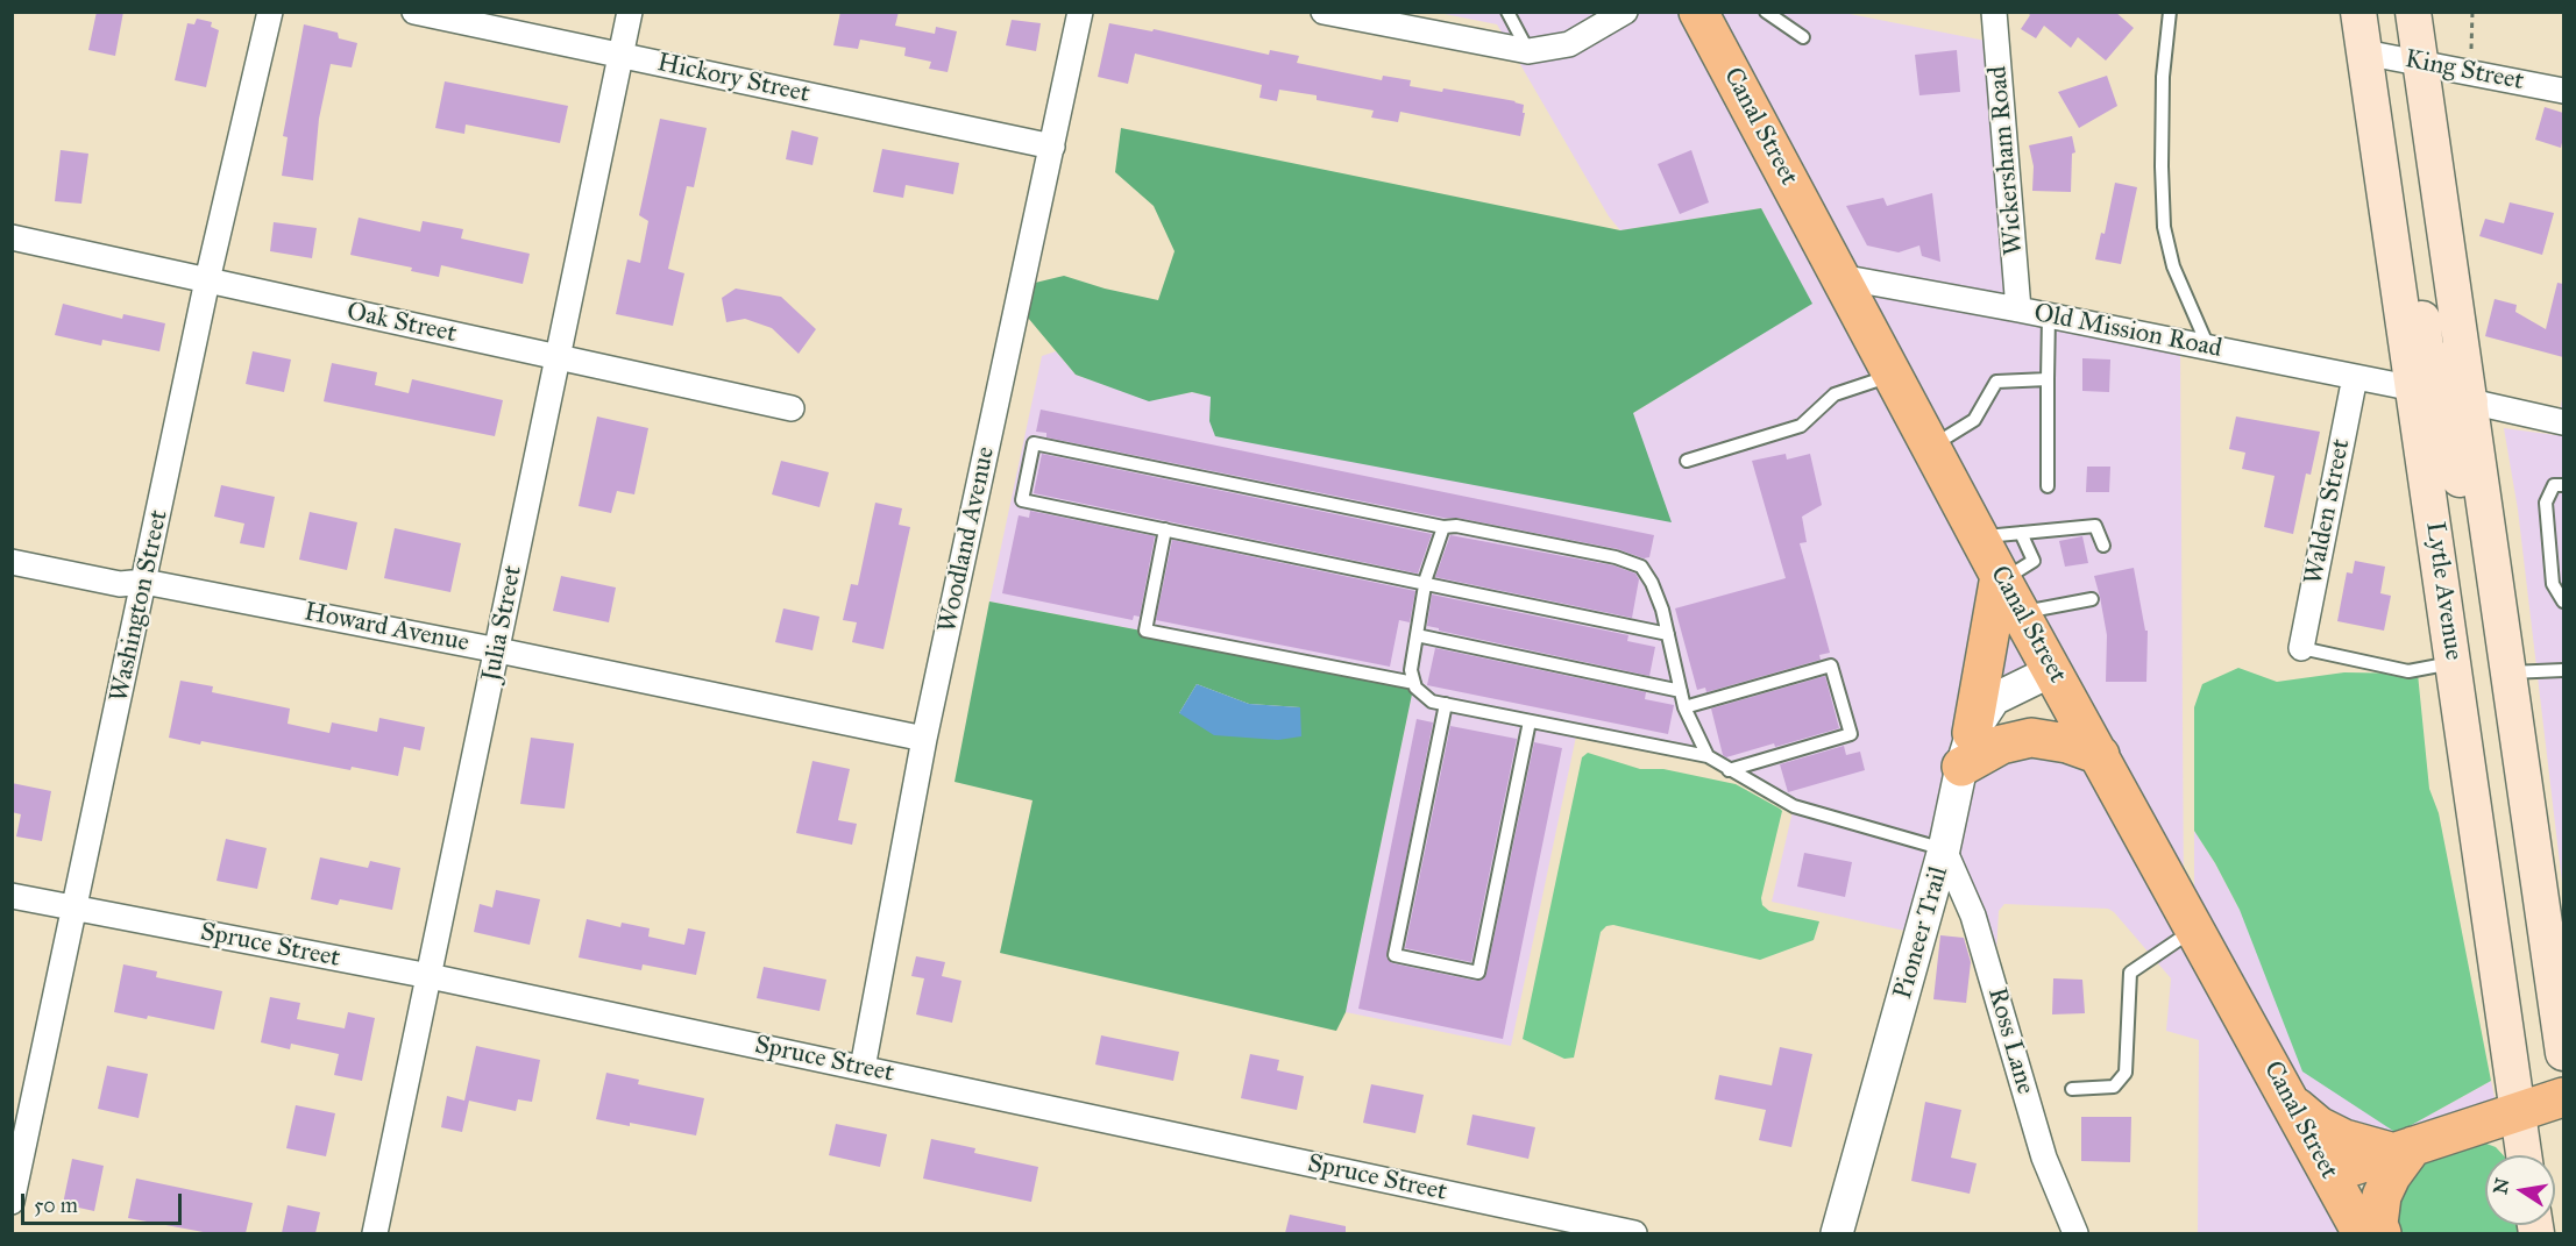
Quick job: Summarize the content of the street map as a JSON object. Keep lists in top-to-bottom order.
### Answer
{
  "streets": {
    "main road": ["Canal Street", "Lytle Avenue"],
    "street": [
      "King Street",
      "Hickory Street",
      "Wickersham Road",
      "Oak Street",
      "Old Mission Road",
      "Walden Street",
      "Woodland Avenue",
      "Washington Street",
      "Julia Street",
      "Howard Avenue",
      "Pioneer Trail",
      "Spruce Street",
      "Ross Lane"
    ]
  },
  "crossings": [
    ["King Street", "Lytle Avenue"],
    ["Hickory Street", "Woodland Avenue"],
    ["Hickory Street", "Julia Street"],
    ["Canal Street", "Old Mission Road"],
    ["Canal Street", "Pioneer Trail"],
    ["Wickersham Road", "Old Mission Road"],
    ["Oak Street", "Washington Street"],
    ["Oak Street", "Julia Street"],
    ["Old Mission Road", "Walden Street"],
    ["Old Mission Road", "Lytle Avenue"],
    ["Woodland Avenue", "Howard Avenue"],
    ["Woodland Avenue", "Spruce Street"],
    ["Washington Street", "Howard Avenue"],
    ["Washington Street", "Spruce Street"],
    ["Julia Street", "Howard Avenue"],
    ["Julia Street", "Spruce Street"],
    ["Pioneer Trail", "Ross Lane"]
  ],
  "scale_bar": "50 m",
  "north": "left"
}
